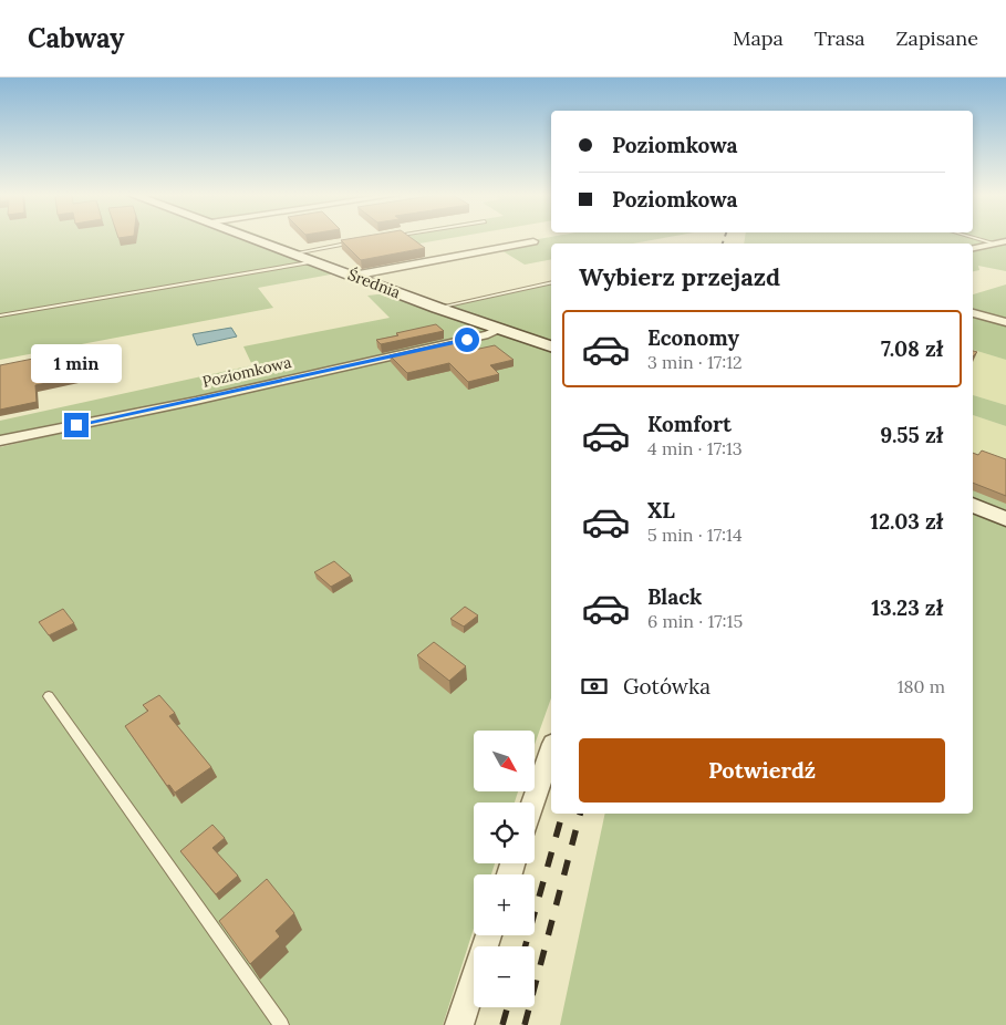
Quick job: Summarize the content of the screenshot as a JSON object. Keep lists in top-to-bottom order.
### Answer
{
  "streets": {
    "street": ["Średnia", "Poziomkowa"]
  },
  "crossings": [
    ["Średnia", "Poziomkowa"]
  ],
  "north": "bottom right",
  "page": {
    "header": "Cabway",
    "nav": ["Mapa", "Trasa", "Zapisane"],
    "banner": ["Poziomkowa", "Poziomkowa"],
    "heading": "Wybierz przejazd",
    "list": [
      {
        "name": "Economy",
        "note": "3 min · 17:12",
        "value": "7.08 zł"
      },
      {
        "name": "Komfort",
        "note": "4 min · 17:13",
        "value": "9.55 zł"
      },
      {
        "name": "XL",
        "note": "5 min · 17:14",
        "value": "12.03 zł"
      },
      {
        "name": "Black",
        "note": "6 min · 17:15",
        "value": "13.23 zł"
      }
    ],
    "bubble": "1 min",
    "pay": ["Gotówka", "180 m"],
    "buttons": "Potwierdź",
    "map_buttons": ["+", "−"]
  }
}
